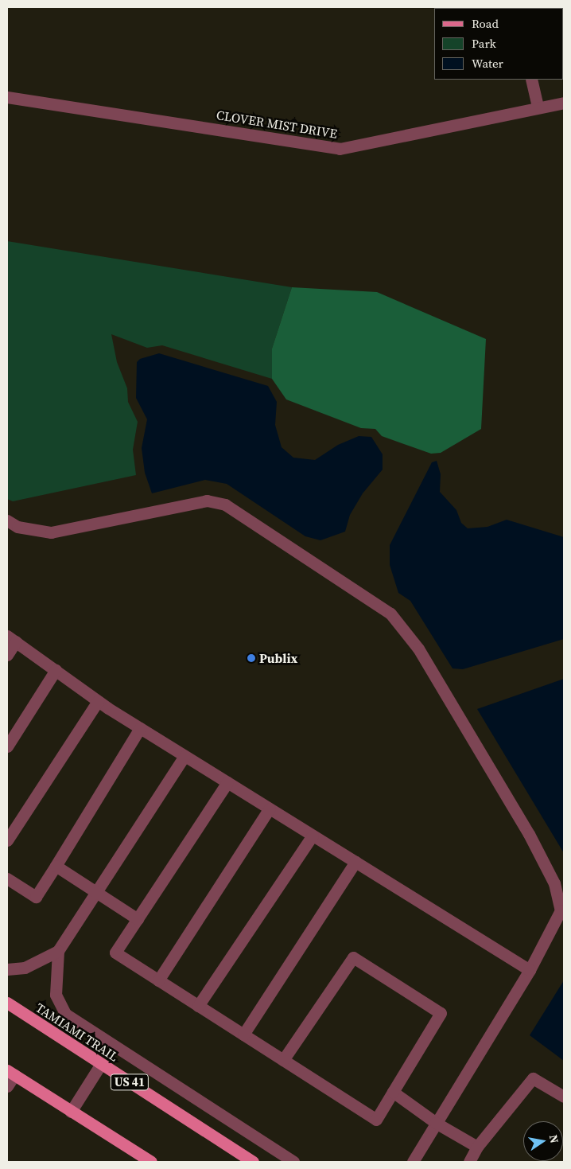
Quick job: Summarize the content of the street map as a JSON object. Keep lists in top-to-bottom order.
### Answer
{
  "streets": {
    "main road": ["TAMIAMI TRAIL", "US 41"],
    "street": ["CLOVER MIST DRIVE"]
  },
  "places": ["Publix"],
  "legend": ["Road", "Park", "Water"],
  "north": "right"
}
